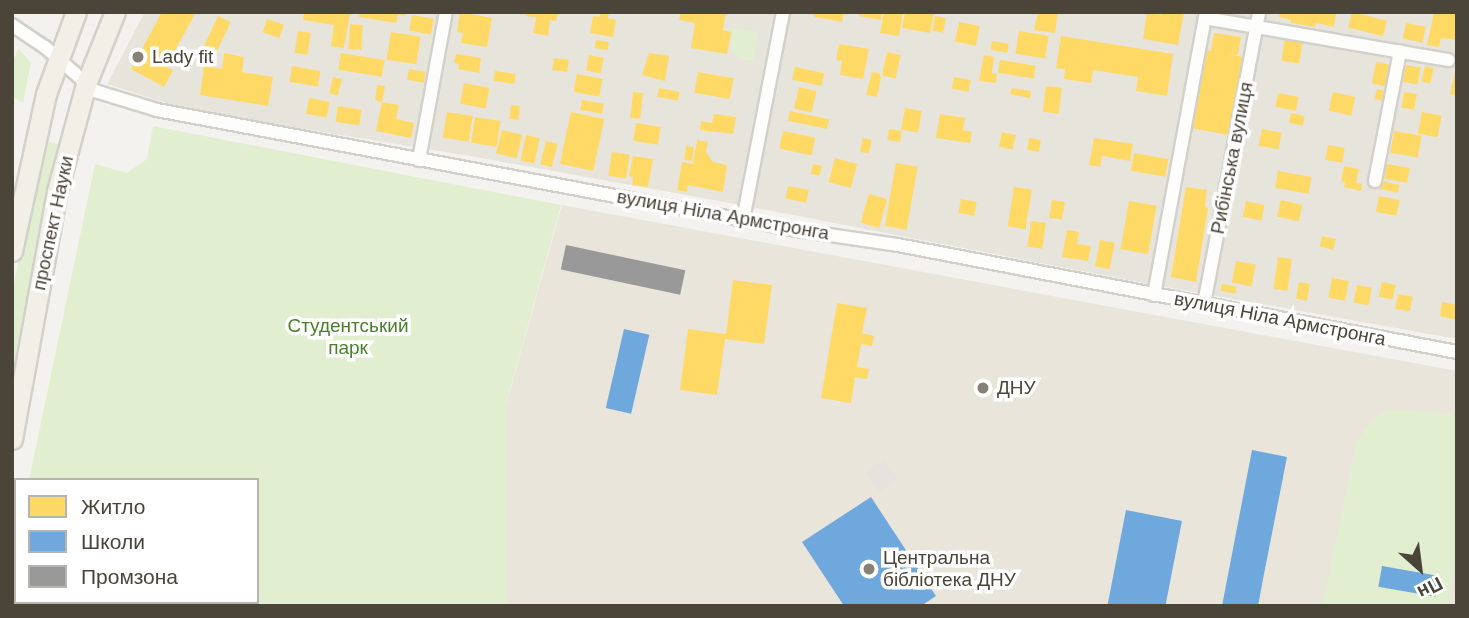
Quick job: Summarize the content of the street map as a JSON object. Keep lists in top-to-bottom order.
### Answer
{
  "streets": {
    "main road": ["проспект Науки"],
    "street": ["Рибінська вулиця", "вулиця Ніла Армстронга"]
  },
  "crossings": [
    ["Рибінська вулиця", "вулиця Ніла Армстронга"],
    ["вулиця Ніла Армстронга", "проспект Науки"]
  ],
  "parks": ["Студентський парк"],
  "places": ["Lady fit", "ДНУ", "Центральна бібліотека ДНУ"],
  "legend": ["Житло", "Школи", "Промзона"],
  "north": "bottom right"
}
